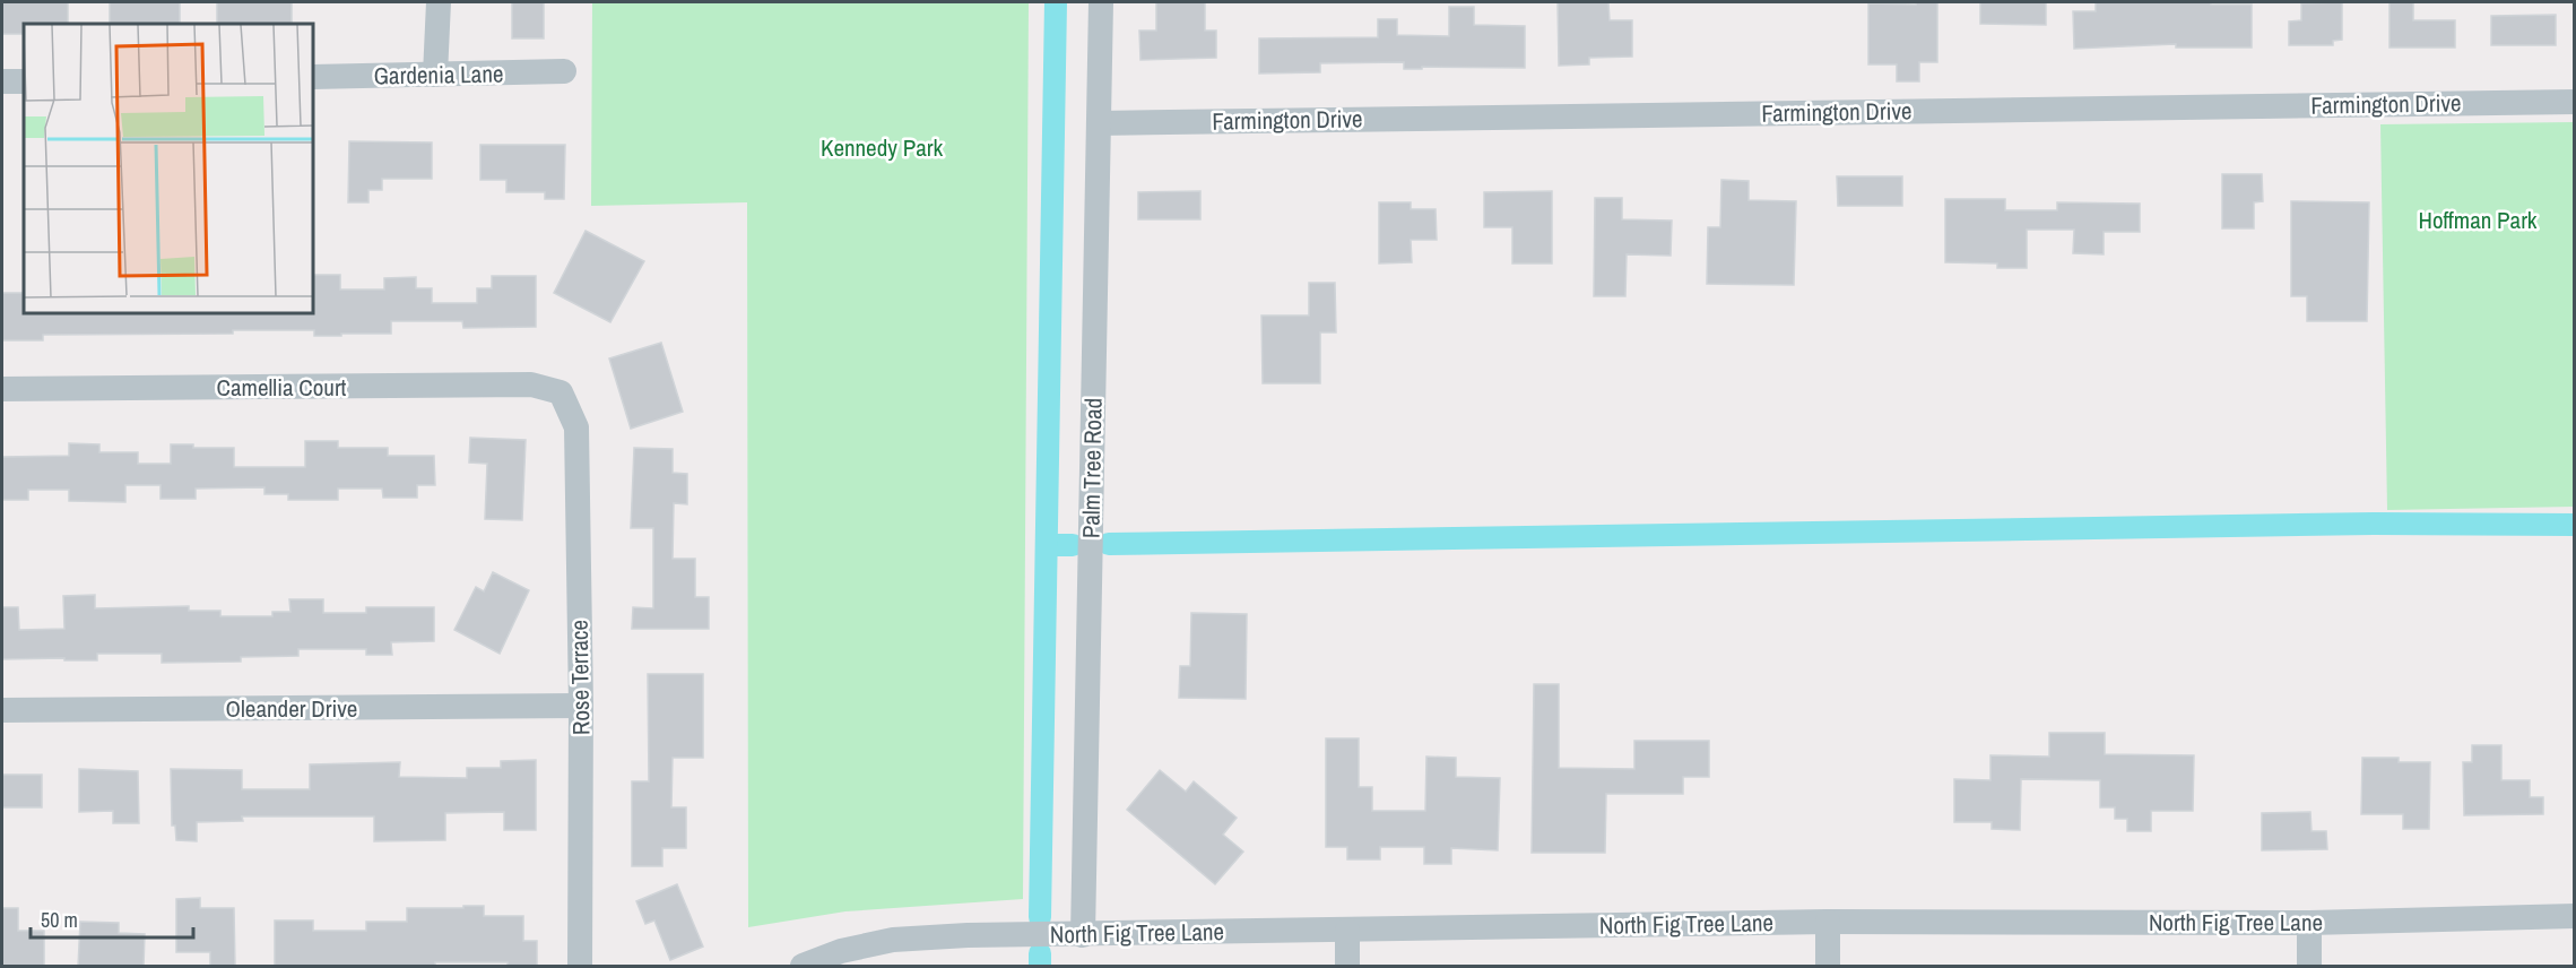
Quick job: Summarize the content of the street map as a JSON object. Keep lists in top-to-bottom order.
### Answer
{
  "streets": {
    "street": [
      "Gardenia Lane",
      "Farmington Drive",
      "Camellia Court",
      "Palm Tree Road",
      "Rose Terrace",
      "Oleander Drive",
      "North Fig Tree Lane"
    ]
  },
  "crossings": [
    ["Farmington Drive", "Palm Tree Road"],
    ["Camellia Court", "Rose Terrace"],
    ["Palm Tree Road", "North Fig Tree Lane"],
    ["Rose Terrace", "Oleander Drive"]
  ],
  "parks": ["Kennedy Park", "Hoffman Park"],
  "scale_bar": "50 m"
}
